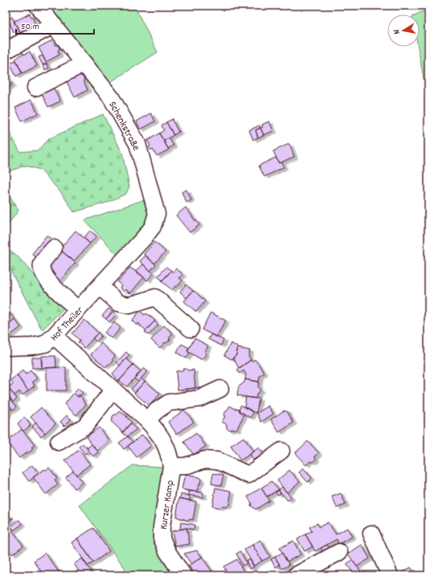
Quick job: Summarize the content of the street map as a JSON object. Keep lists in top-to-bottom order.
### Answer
{
  "streets": {
    "street": ["Schenkstraße", "Hof Theiler", "Kurzer Kamp"]
  },
  "crossings": [
    ["Schenkstraße", "Hof Theiler"],
    ["Hof Theiler", "Kurzer Kamp"]
  ],
  "scale_bar": "50 m",
  "north": "left"
}
